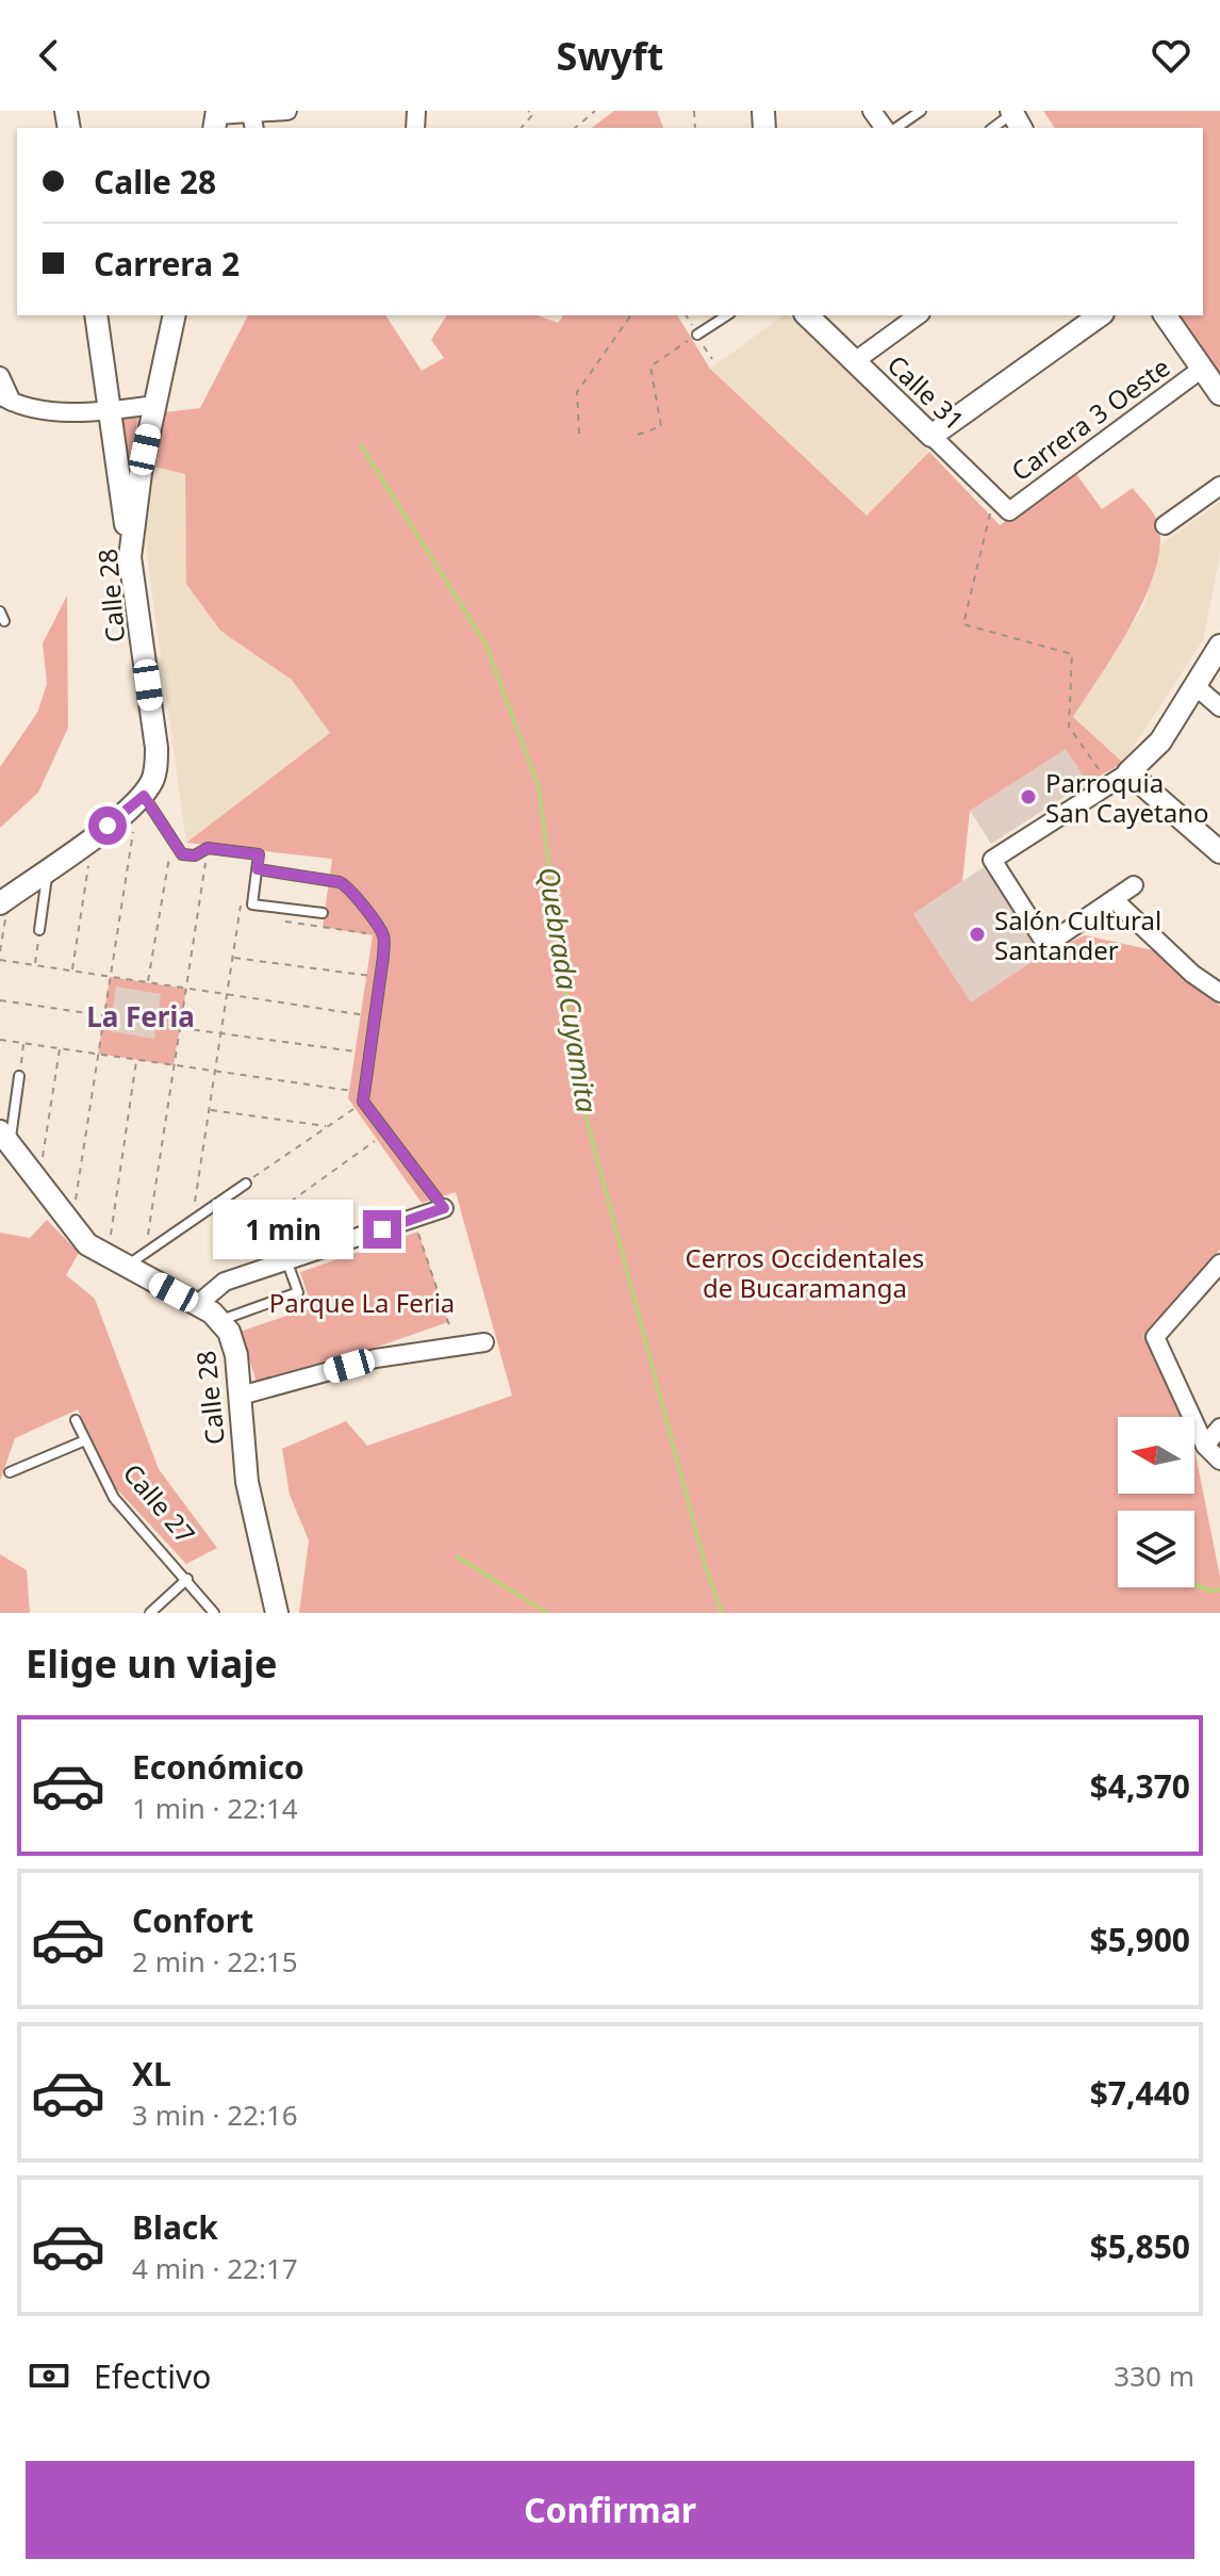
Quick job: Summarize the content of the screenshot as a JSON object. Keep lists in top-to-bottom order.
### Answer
{
  "streets": {
    "street": ["Calle 31", "Carrera 3 Oeste", "Calle 28"],
    "lane": ["Calle 27"]
  },
  "crossings": [
    ["Calle 31", "Carrera 3 Oeste"]
  ],
  "districts": ["La Feria"],
  "water": ["Quebrada Cuyamita"],
  "parks": ["Cerros Occidentales de Bucaramanga", "Parque La Feria"],
  "places": ["Parroquia San Cayetano", "Salón Cultural Santander"],
  "north": "left",
  "page": {
    "header": "Swyft",
    "banner": ["Calle 28", "Carrera 2"],
    "bubble": "1 min",
    "heading": "Elige un viaje",
    "list": [
      {
        "name": "Económico",
        "note": "1 min · 22:14",
        "value": "$4,370"
      },
      {
        "name": "Confort",
        "note": "2 min · 22:15",
        "value": "$5,900"
      },
      {
        "name": "XL",
        "note": "3 min · 22:16",
        "value": "$7,440"
      },
      {
        "name": "Black",
        "note": "4 min · 22:17",
        "value": "$5,850"
      }
    ],
    "pay": ["Efectivo", "330 m"],
    "buttons": "Confirmar"
  }
}
